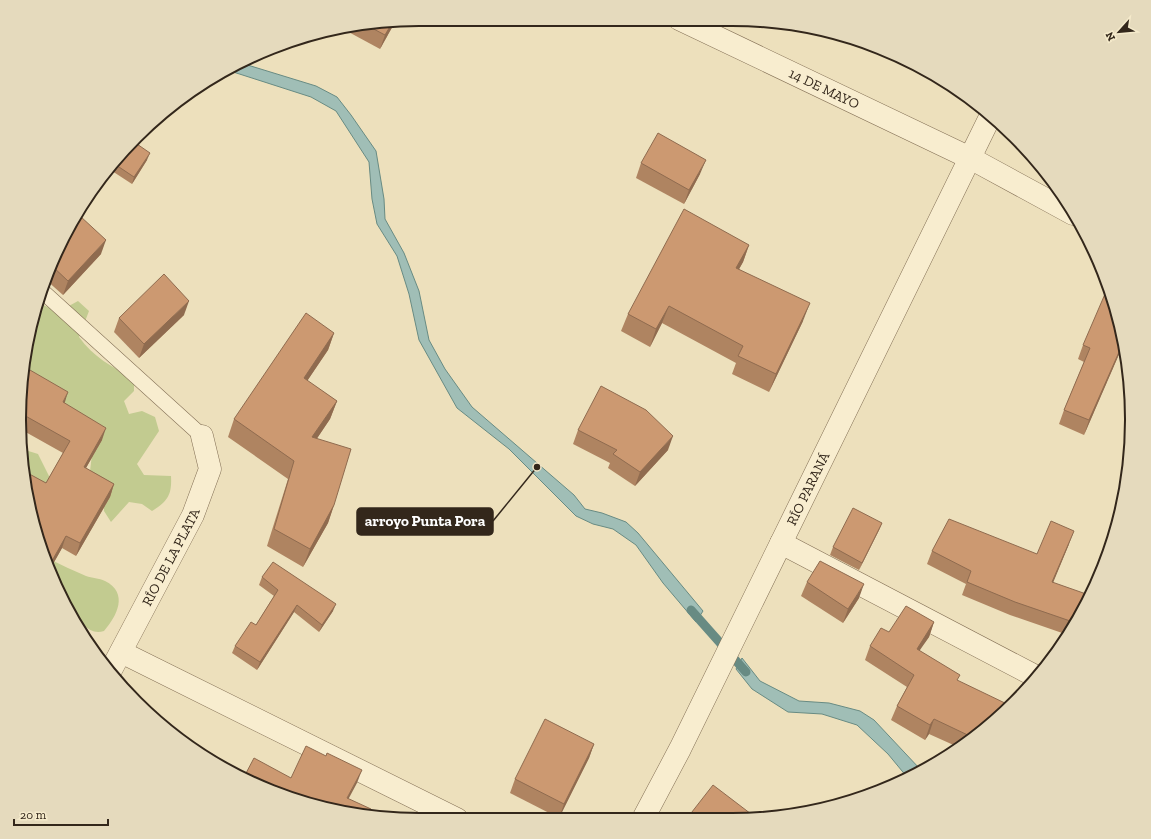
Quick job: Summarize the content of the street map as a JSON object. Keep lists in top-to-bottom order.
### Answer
{
  "streets": {
    "street": ["14 DE MAYO", "RÍO PARANÁ", "RÍO DE LA PLATA"]
  },
  "crossings": [
    ["14 DE MAYO", "RÍO PARANÁ"]
  ],
  "places": ["arroyo Punta Pora"],
  "scale_bar": "20 m",
  "north": "bottom left"
}
